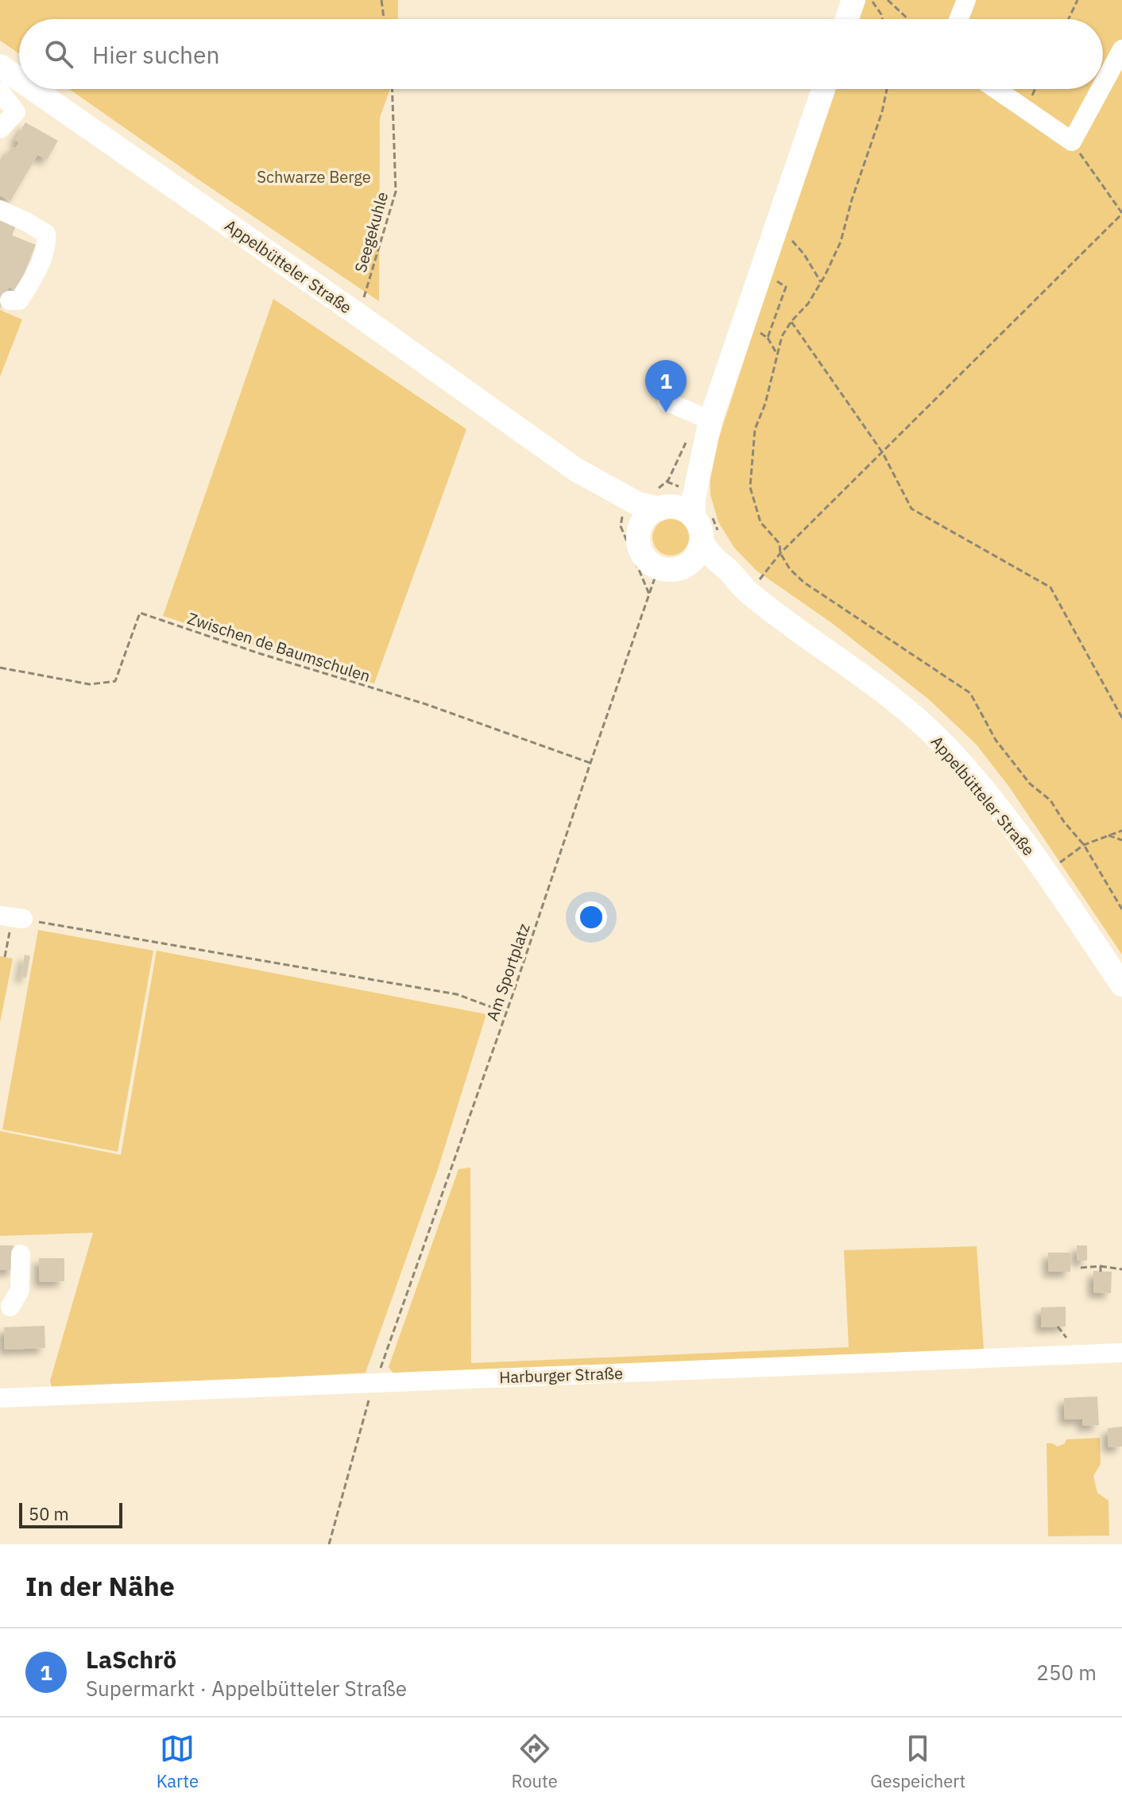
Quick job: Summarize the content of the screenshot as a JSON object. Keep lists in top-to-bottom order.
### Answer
{
  "streets": {
    "main road": ["Appelbütteler Straße"],
    "street": ["Harburger Straße"],
    "path": ["Seegekuhle", "Zwischen de Baumschulen", "Am Sportplatz"]
  },
  "crossings": [
    ["Seegekuhle", "Appelbütteler Straße"],
    ["Appelbütteler Straße", "Am Sportplatz"],
    ["Zwischen de Baumschulen", "Am Sportplatz"],
    ["Am Sportplatz", "Harburger Straße"]
  ],
  "parks": ["Schwarze Berge"],
  "scale_bar": "50 m",
  "page": {
    "search": "Hier suchen",
    "pins": "1",
    "scale": "50 m",
    "heading": "In der Nähe",
    "list": [
      {
        "mark": "1",
        "name": "LaSchrö",
        "note": "Supermarkt · Appelbütteler Straße",
        "value": "250 m"
      }
    ],
    "nav": ["Karte", "Route", "Gespeichert"]
  }
}
